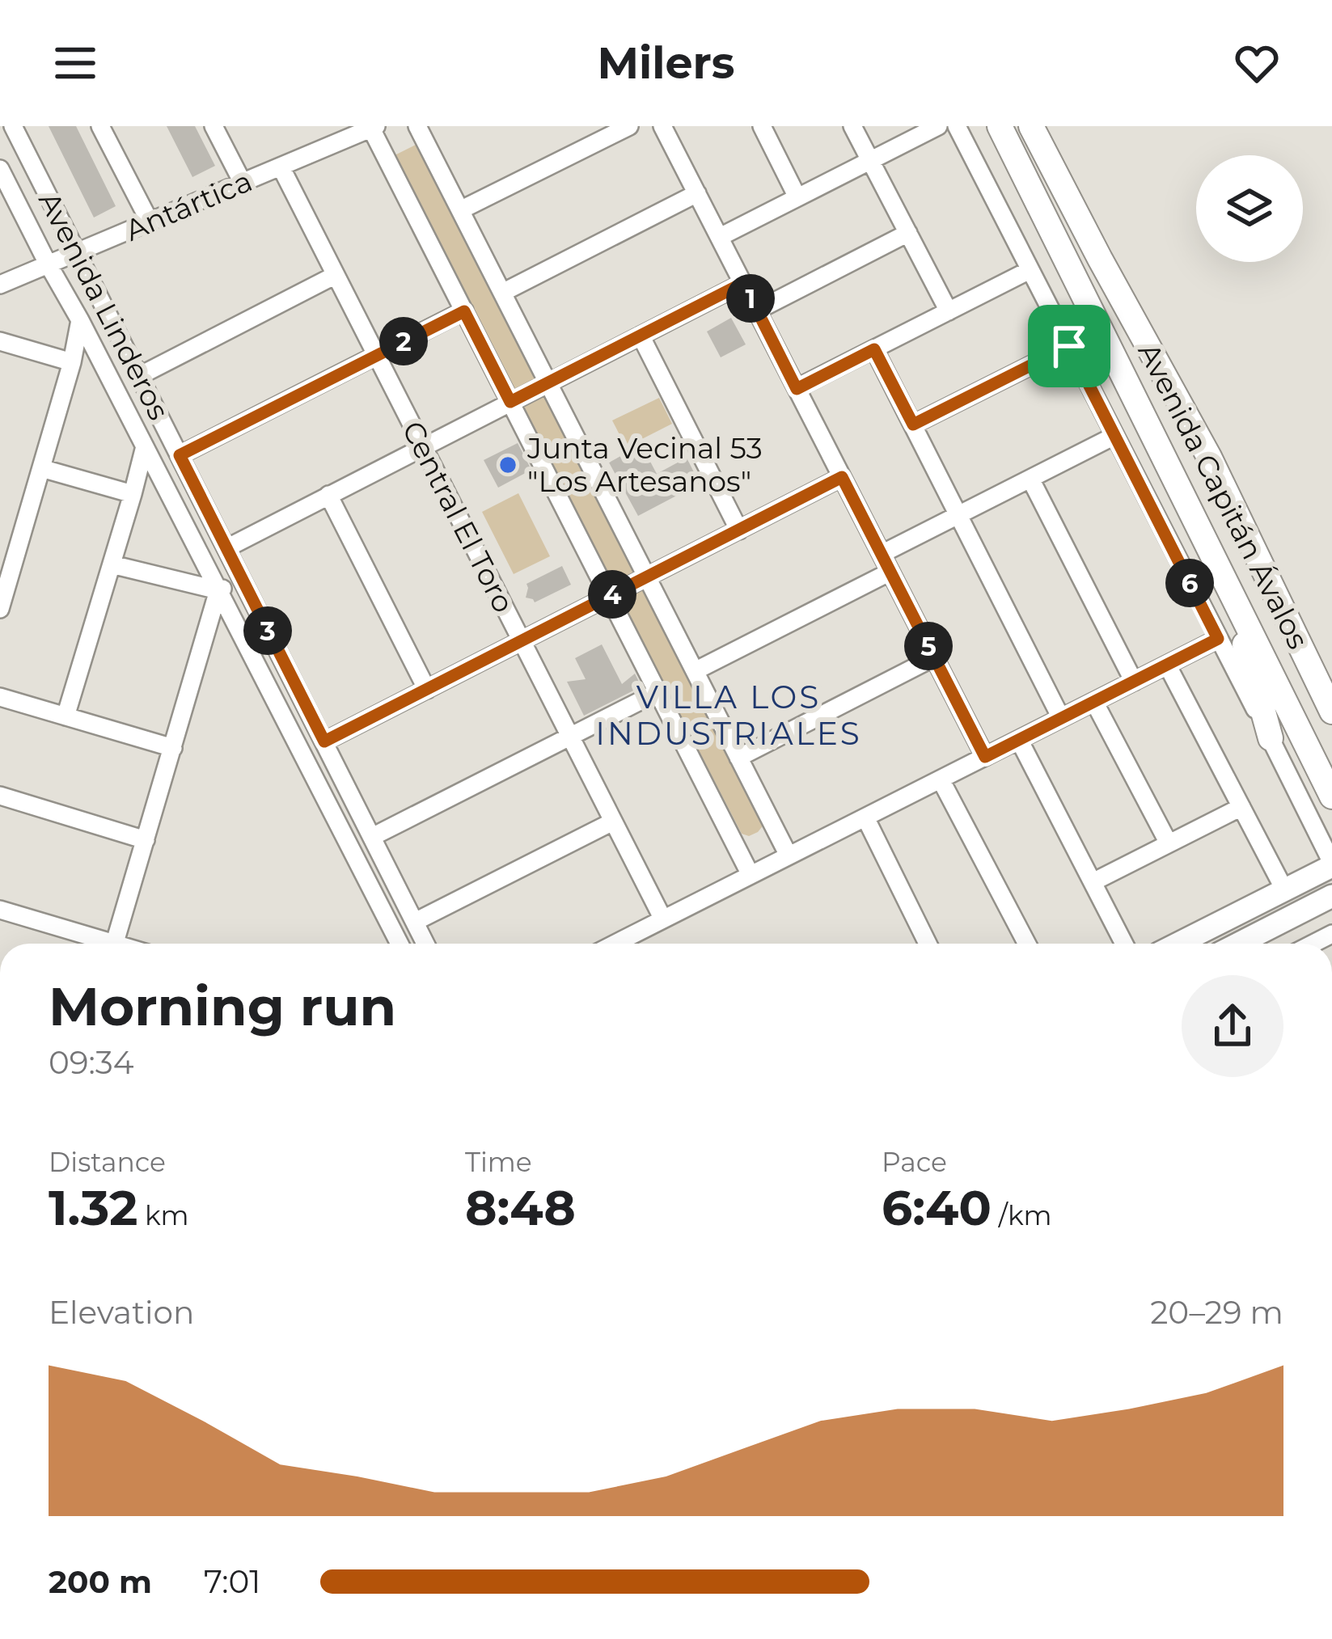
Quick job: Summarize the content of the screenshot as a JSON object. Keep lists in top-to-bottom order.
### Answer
{
  "streets": {
    "highway": ["Avenida Capitán Ávalos"],
    "street": ["Antártica", "Avenida Linderos", "Central El Toro"]
  },
  "crossings": [
    ["Antártica", "Avenida Linderos"],
    ["Antártica", "Central El Toro"]
  ],
  "districts": ["VILLA LOS INDUSTRIALES"],
  "places": ["Junta Vecinal 53 \"Los Artesanos\""],
  "page": {
    "header": "Milers",
    "pins": [
      "1",
      "2",
      "6",
      "4",
      "3",
      "5"
    ],
    "heading": ["Morning run", "09:34"],
    "stats": [
      ["Distance", "1.32 km"],
      ["Time", "8:48"],
      ["Pace", "6:40 /km"]
    ],
    "chart": ["Elevation", "20–29 m"],
    "list": [
      {
        "name": "200 m",
        "note": "7:01"
      }
    ]
  }
}
